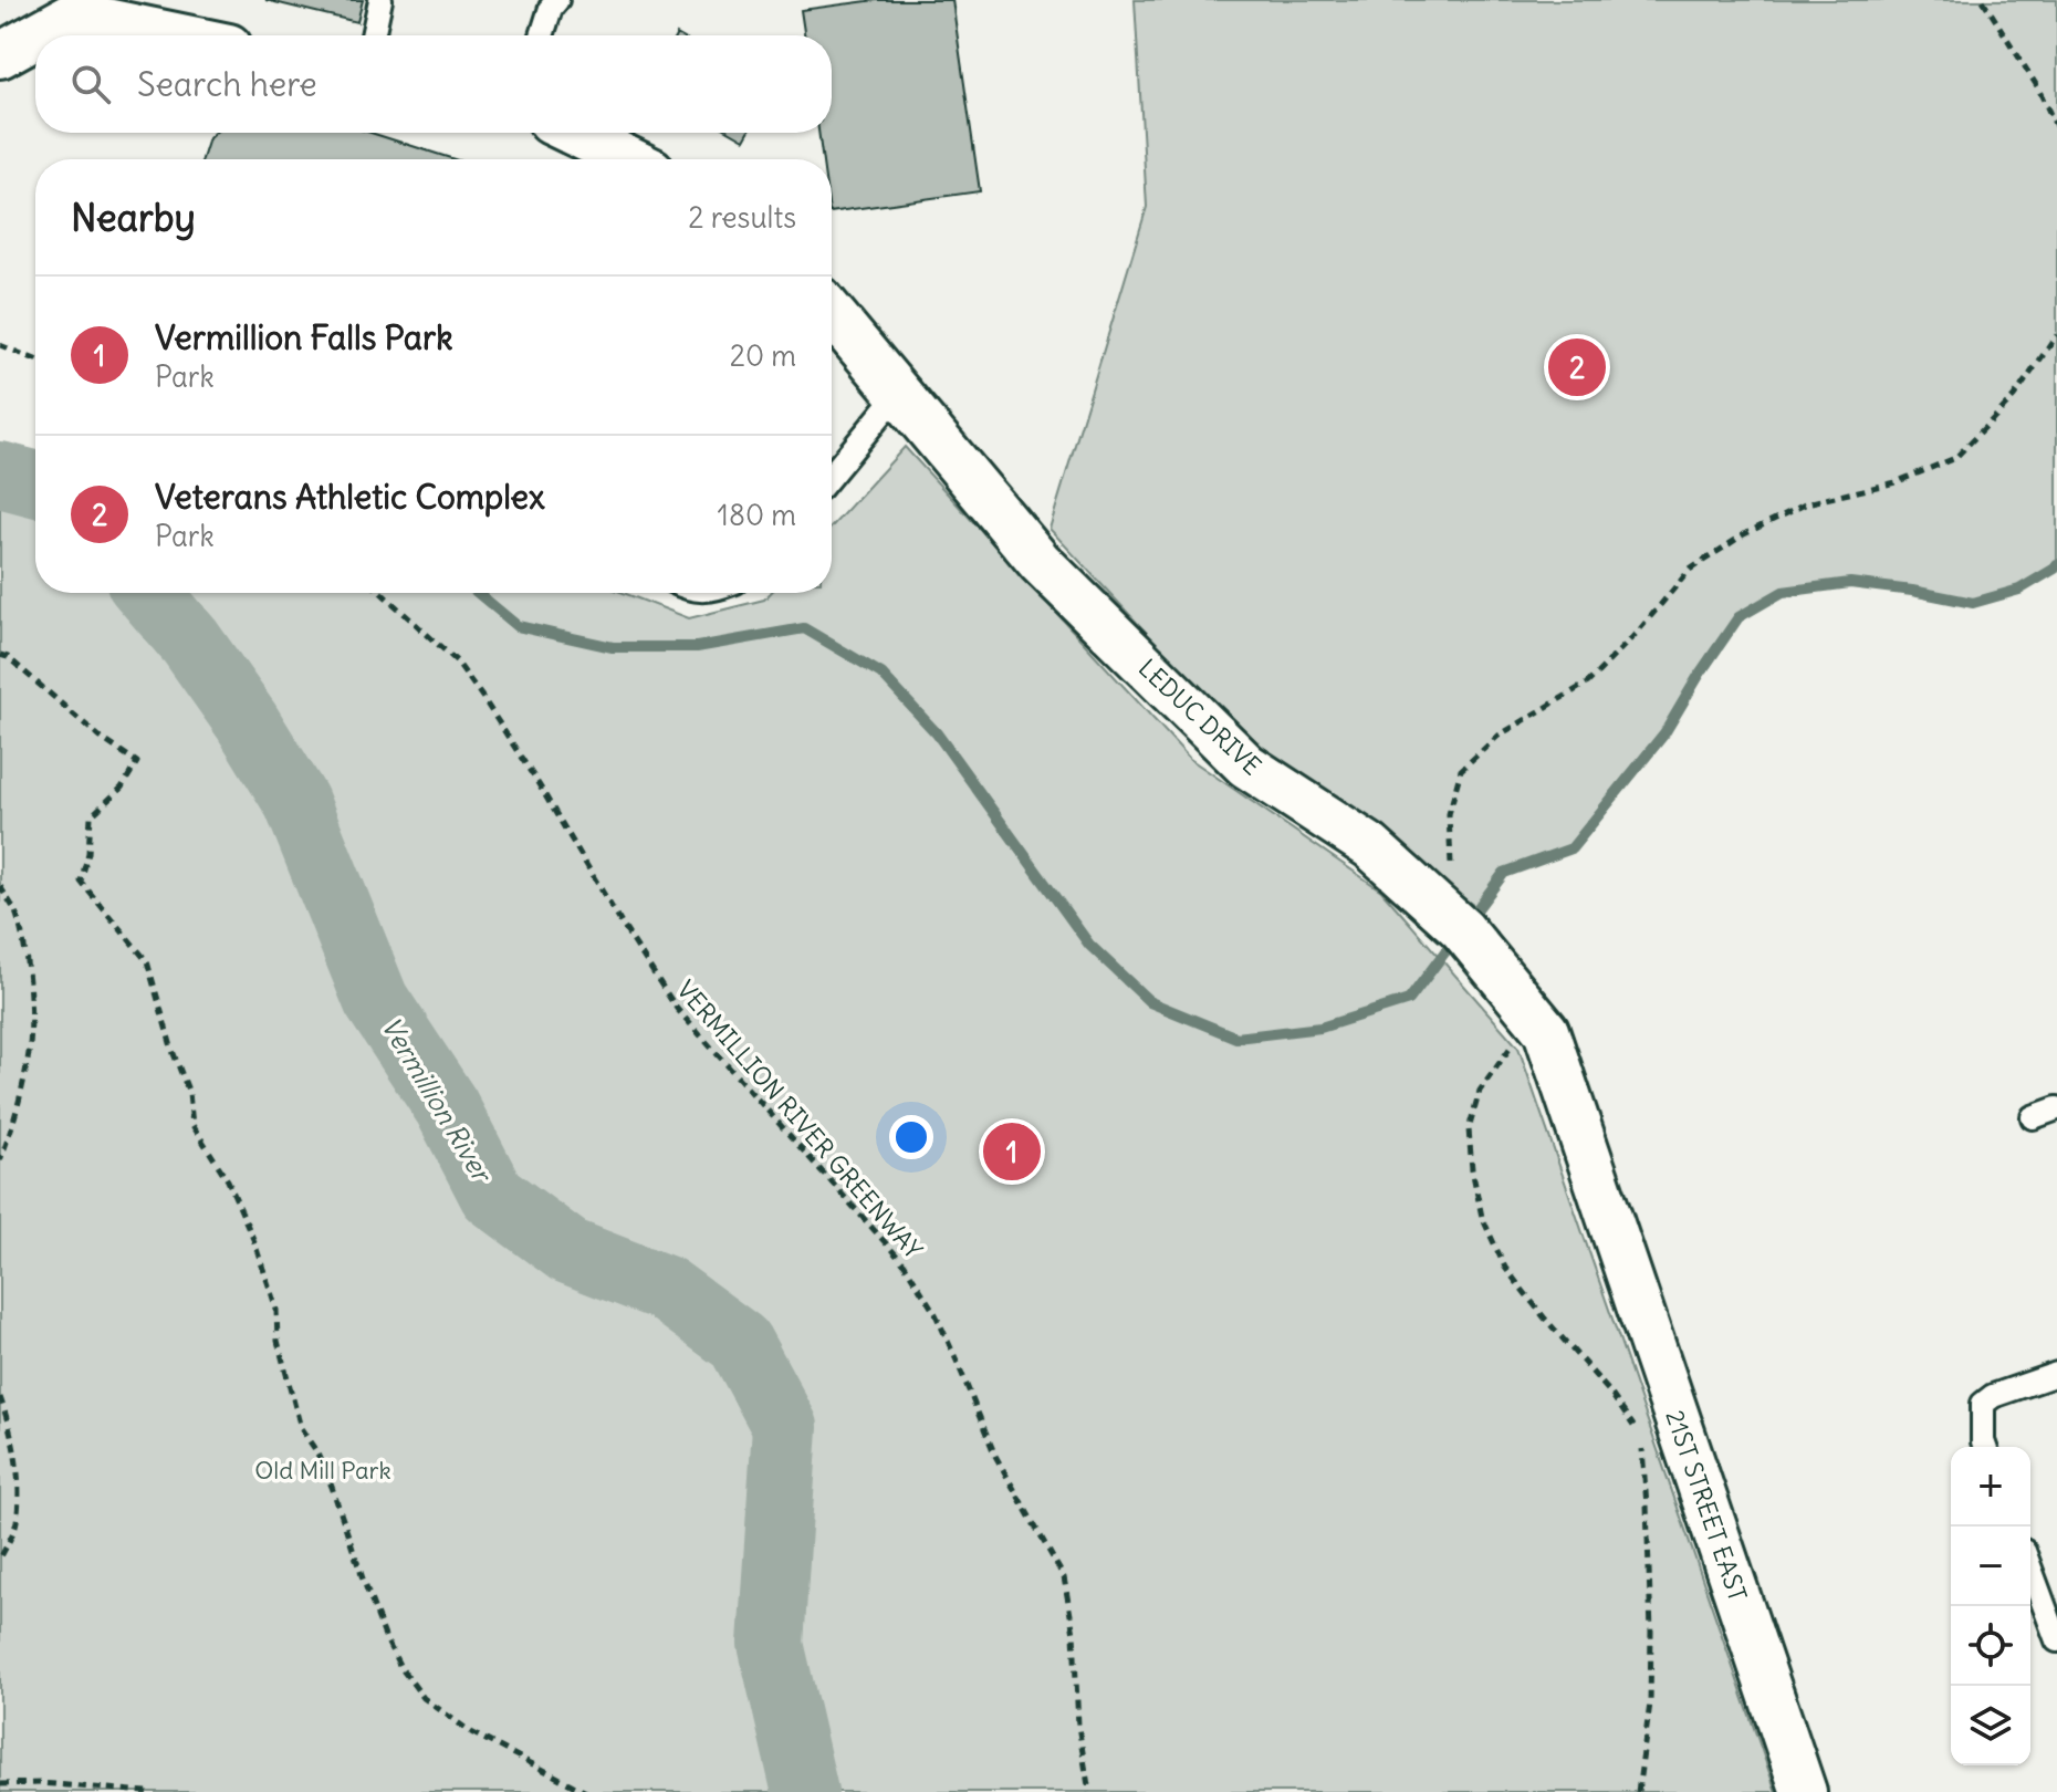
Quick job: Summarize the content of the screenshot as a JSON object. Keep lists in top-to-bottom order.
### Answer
{
  "streets": {
    "street": ["LEDUC DRIVE", "21ST STREET EAST"],
    "path": ["VERMILLION RIVER GREENWAY"]
  },
  "crossings": [
    ["LEDUC DRIVE", "21ST STREET EAST"]
  ],
  "water": ["Vermillion River"],
  "parks": ["Old Mill Park"],
  "page": {
    "search": "Search here",
    "heading": ["Nearby", "2 results"],
    "list": [
      {
        "mark": "1",
        "name": "Vermillion Falls Park",
        "note": "Park",
        "value": "20 m"
      },
      {
        "mark": "2",
        "name": "Veterans Athletic Complex",
        "note": "Park",
        "value": "180 m"
      }
    ],
    "pins": ["2", "1"],
    "map_buttons": ["+", "−"]
  }
}
